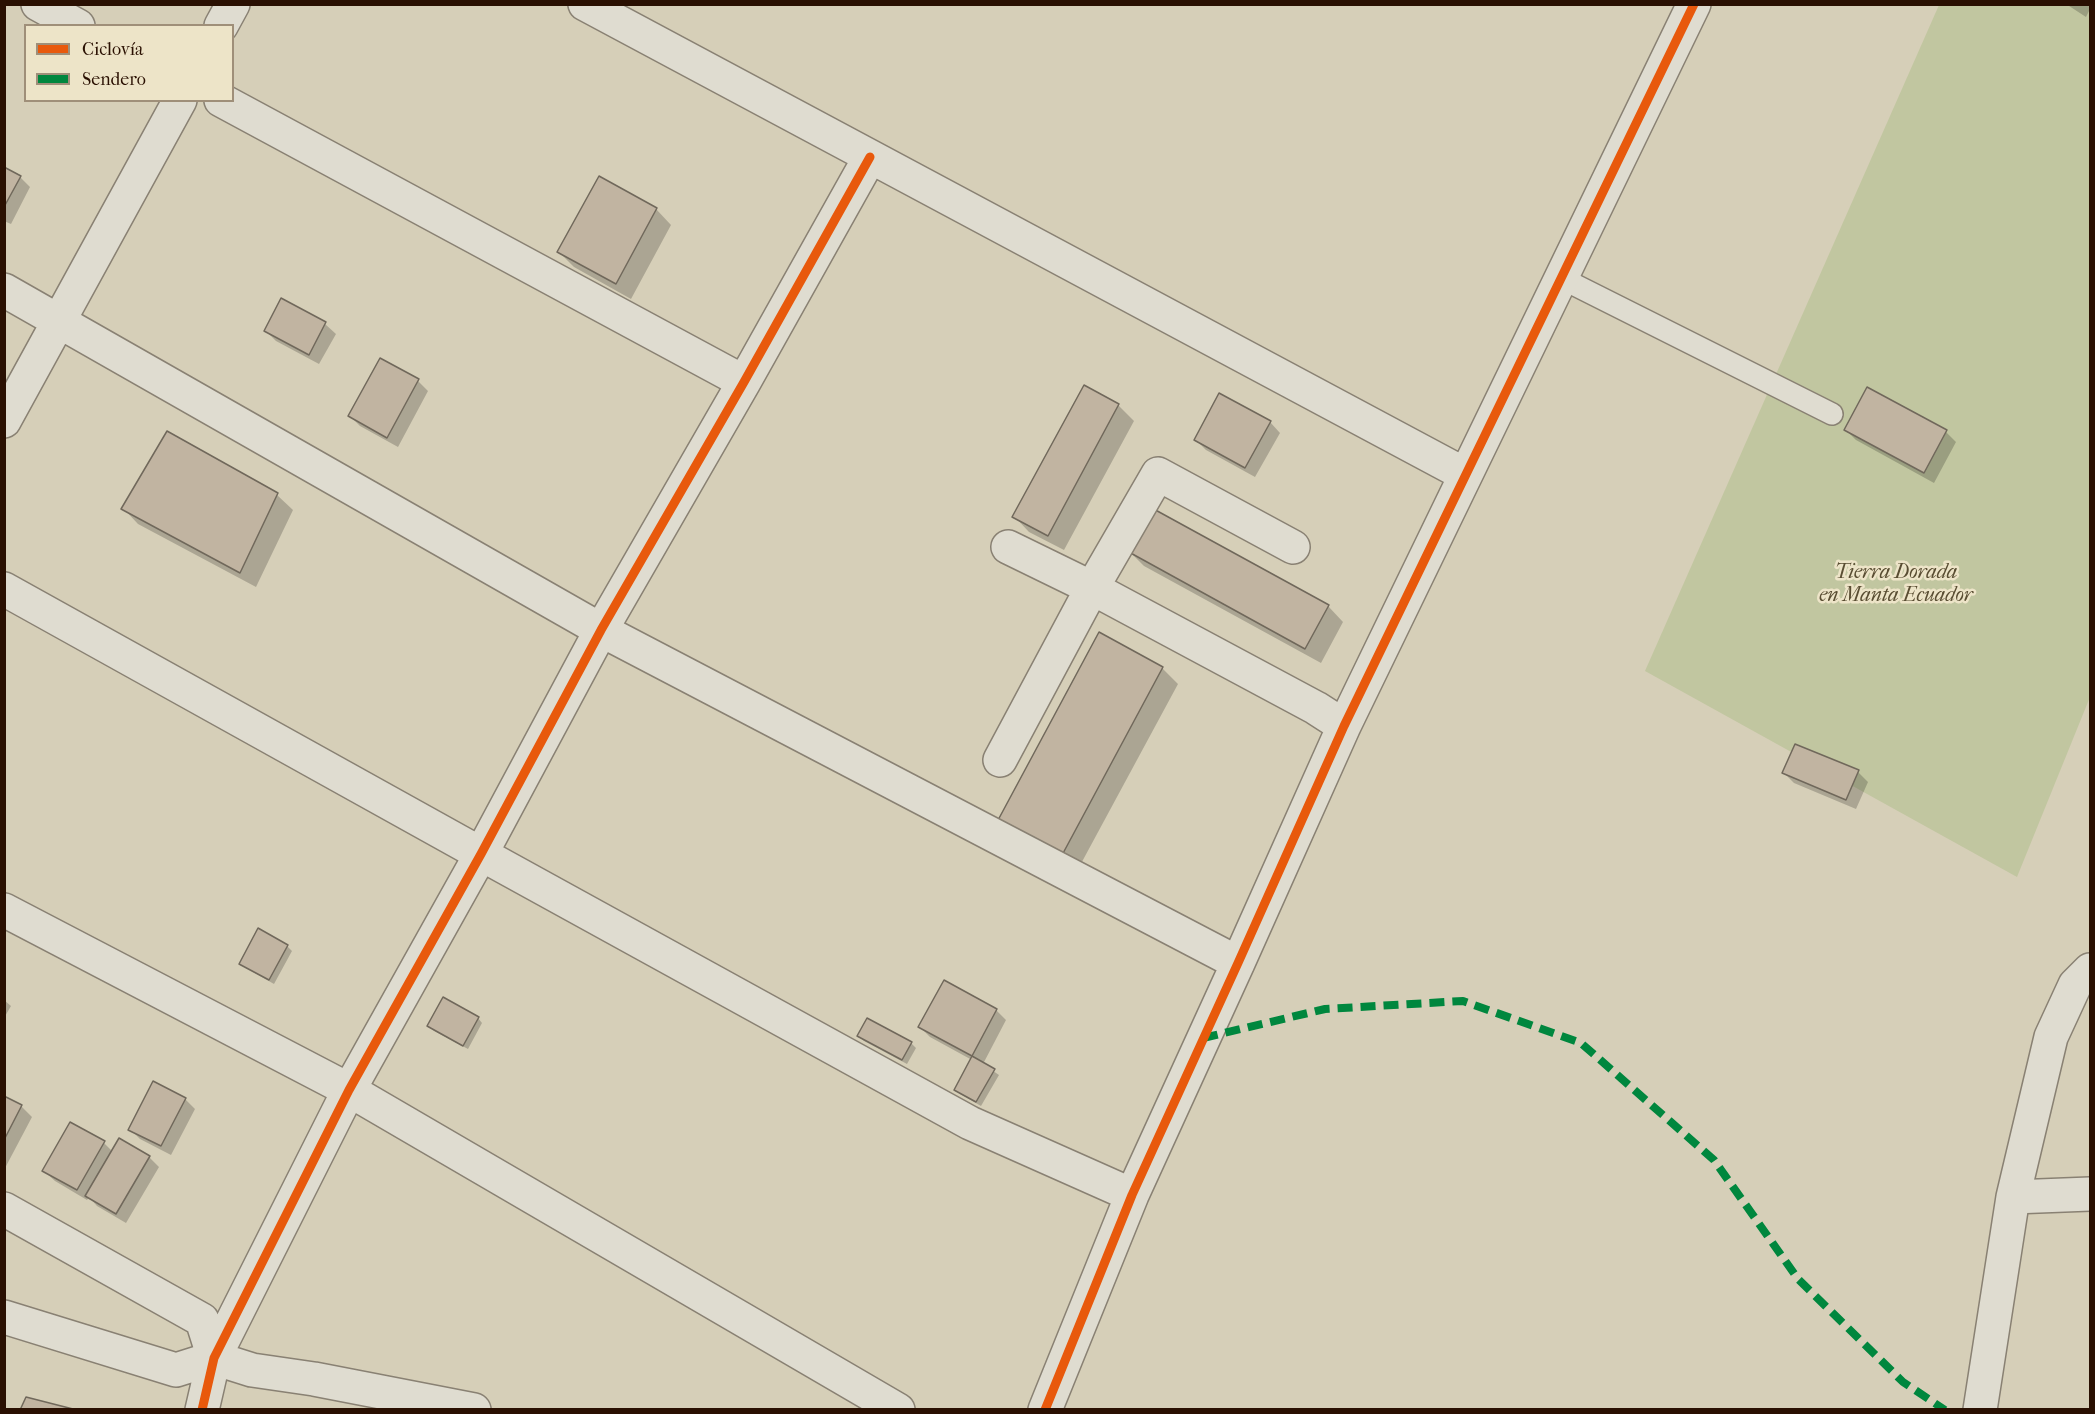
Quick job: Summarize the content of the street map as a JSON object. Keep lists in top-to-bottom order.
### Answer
{
  "parks": ["Tierra Dorada en Manta Ecuador"],
  "legend": ["Ciclovía", "Sendero"]
}
